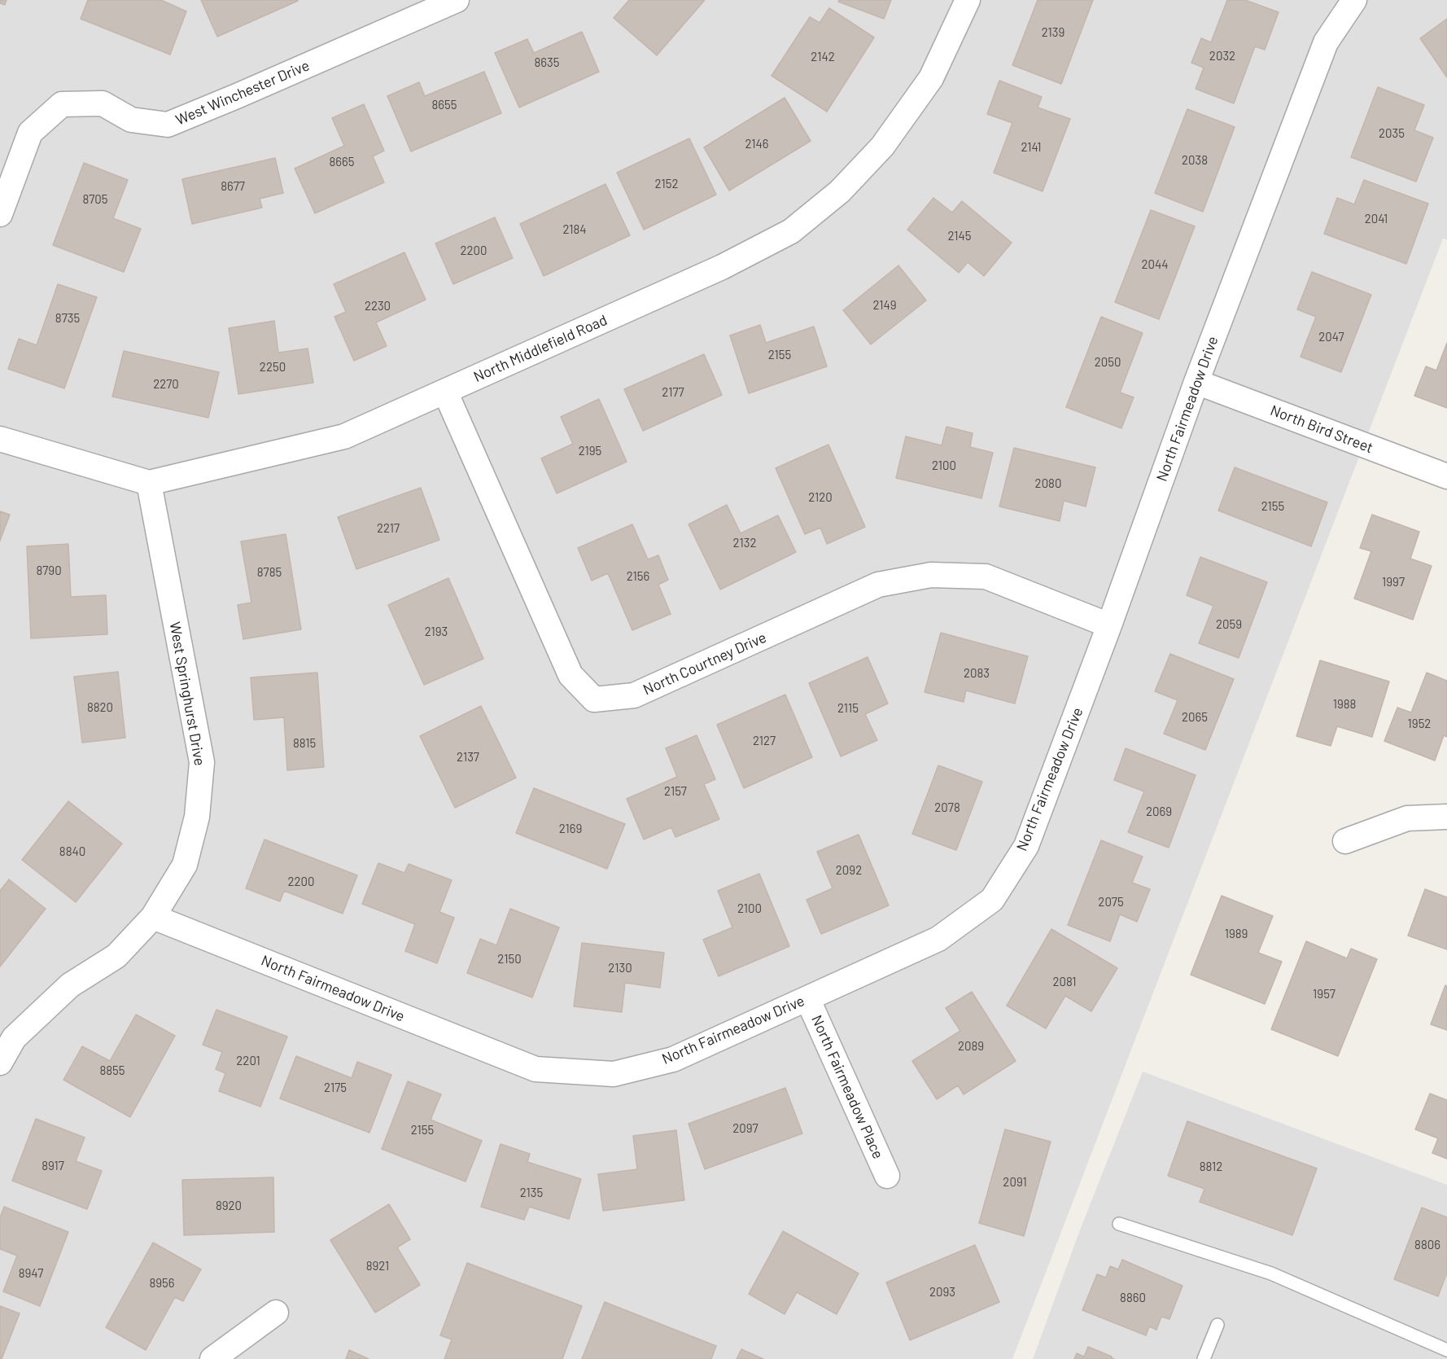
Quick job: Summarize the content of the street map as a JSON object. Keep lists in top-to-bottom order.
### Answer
{
  "streets": {
    "street": [
      "West Winchester Drive",
      "North Middlefield Road",
      "North Fairmeadow Drive",
      "North Bird Street",
      "North Courtney Drive",
      "West Springhurst Drive",
      "North Fairmeadow Place"
    ]
  },
  "crossings": [
    ["North Middlefield Road", "North Courtney Drive"],
    ["North Middlefield Road", "West Springhurst Drive"],
    ["North Fairmeadow Drive", "North Bird Street"],
    ["North Fairmeadow Drive", "North Courtney Drive"],
    ["North Fairmeadow Drive", "West Springhurst Drive"],
    ["North Fairmeadow Drive", "North Fairmeadow Place"]
  ],
  "house_numbers": [
    "2139",
    "2032",
    "2142",
    "8635",
    "8655",
    "2035",
    "2146",
    "2141",
    "2038",
    "8665",
    "2152",
    "8677",
    "8705",
    "2041",
    "2184",
    "2145",
    "2200",
    "2044",
    "2149",
    "2230",
    "8735",
    "2047",
    "2155",
    "2050",
    "2250",
    "2270",
    "2177",
    "2195",
    "2100",
    "2080",
    "2120",
    "2155",
    "2217",
    "2132",
    "8790",
    "8785",
    "2156",
    "1997",
    "2059",
    "2193",
    "2083",
    "1988",
    "8820",
    "2115",
    "2065",
    "1952",
    "2127",
    "8815",
    "2137",
    "2157",
    "2078",
    "2069",
    "2169",
    "8840",
    "2092",
    "2200",
    "2075",
    "2100",
    "1989",
    "2150",
    "2130",
    "2081",
    "1957",
    "2089",
    "2201",
    "8855",
    "2175",
    "2097",
    "2155",
    "8917",
    "8812",
    "2091",
    "2135",
    "8920",
    "8806",
    "8921",
    "8947",
    "8956",
    "2093",
    "8860"
  ]
}
